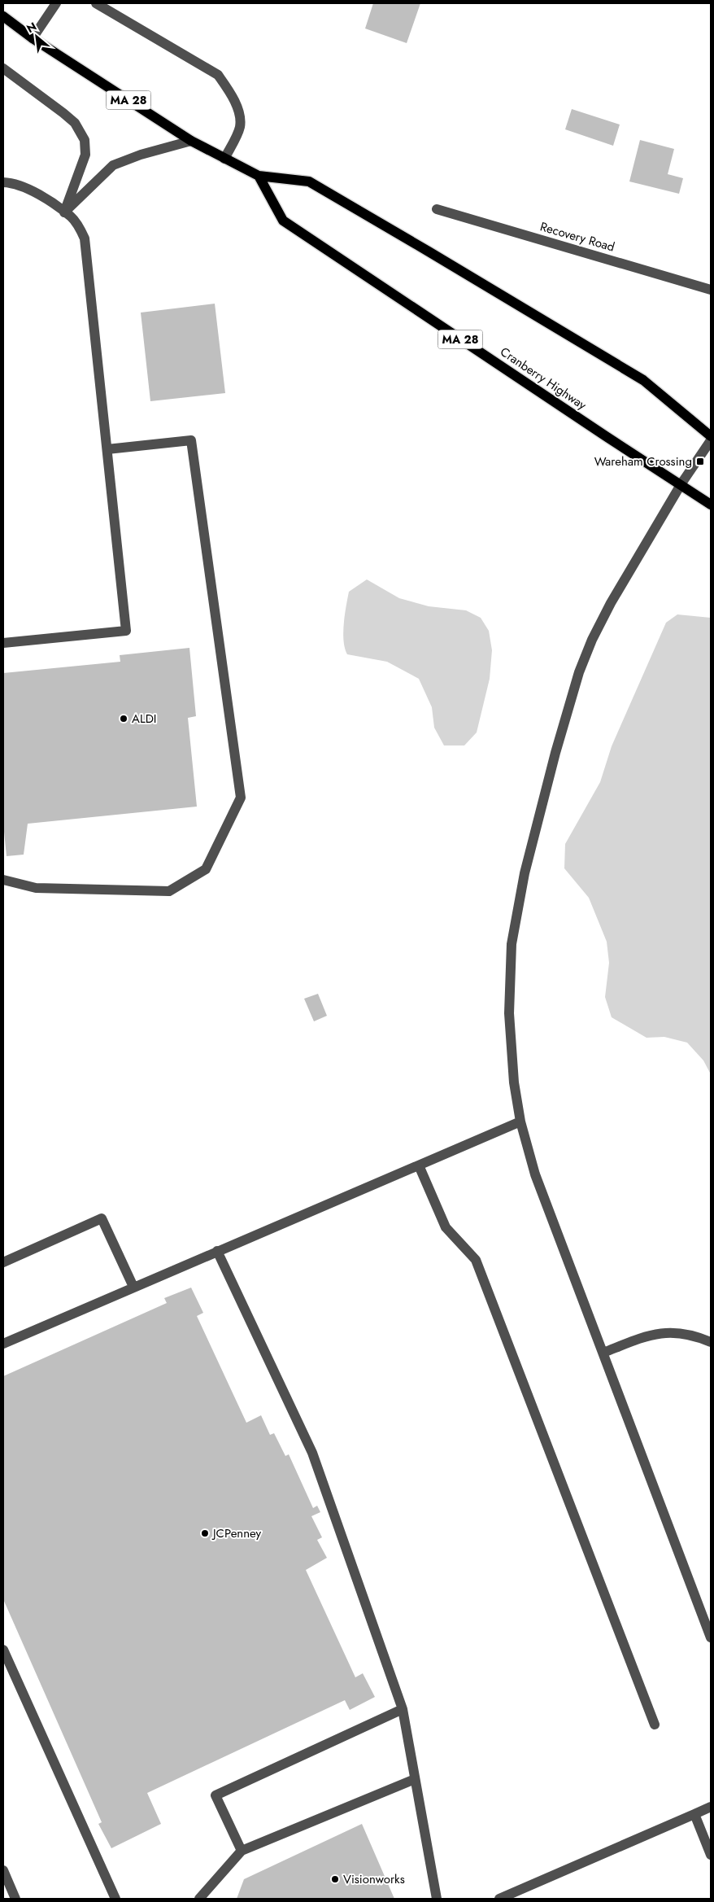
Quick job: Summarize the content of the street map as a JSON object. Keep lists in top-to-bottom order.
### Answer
{
  "streets": {
    "main road": ["MA 28", "Cranberry Highway"],
    "street": ["Recovery Road"]
  },
  "crossings": [
    ["MA 28", "Cranberry Highway"]
  ],
  "places": {
    "transit": ["Wareham Crossing"],
    "other": ["ALDI", "JCPenney", "Visionworks"]
  },
  "north": "top left"
}
